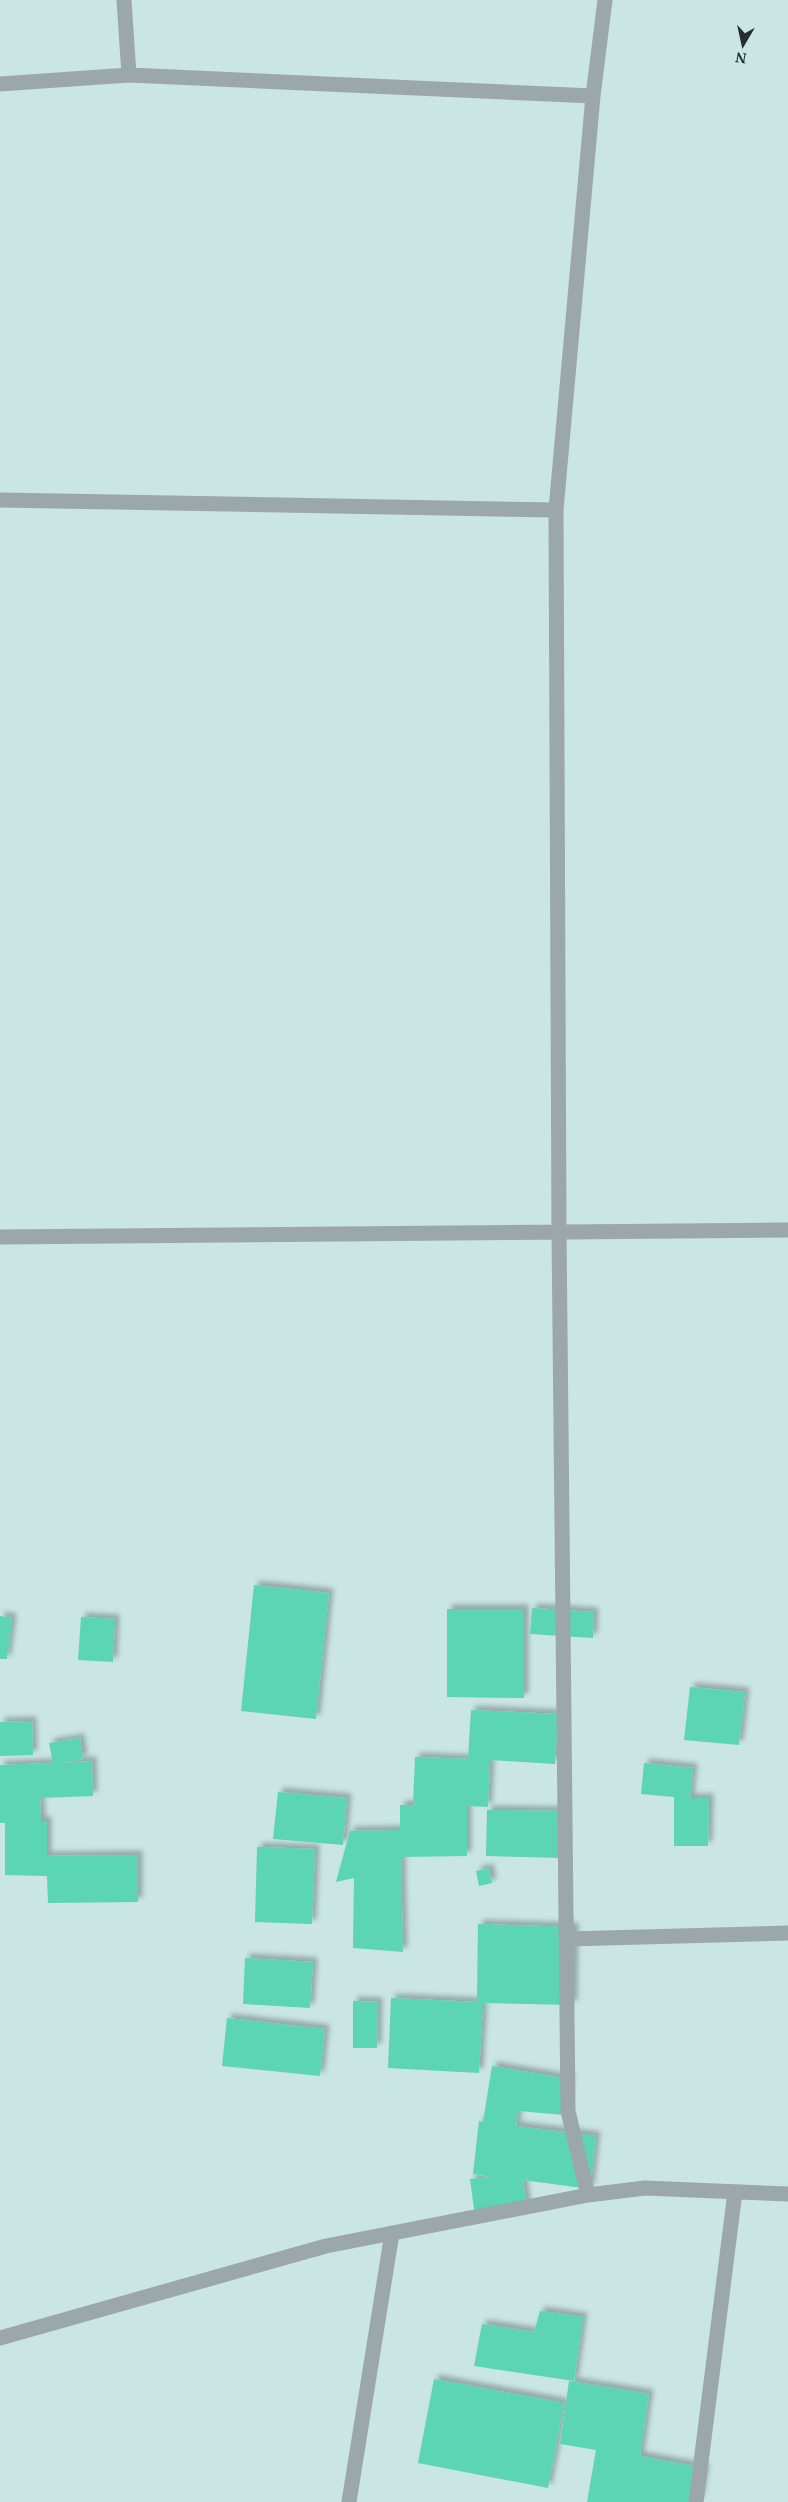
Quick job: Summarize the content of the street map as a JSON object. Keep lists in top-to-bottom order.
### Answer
{
  "north": "bottom"
}
